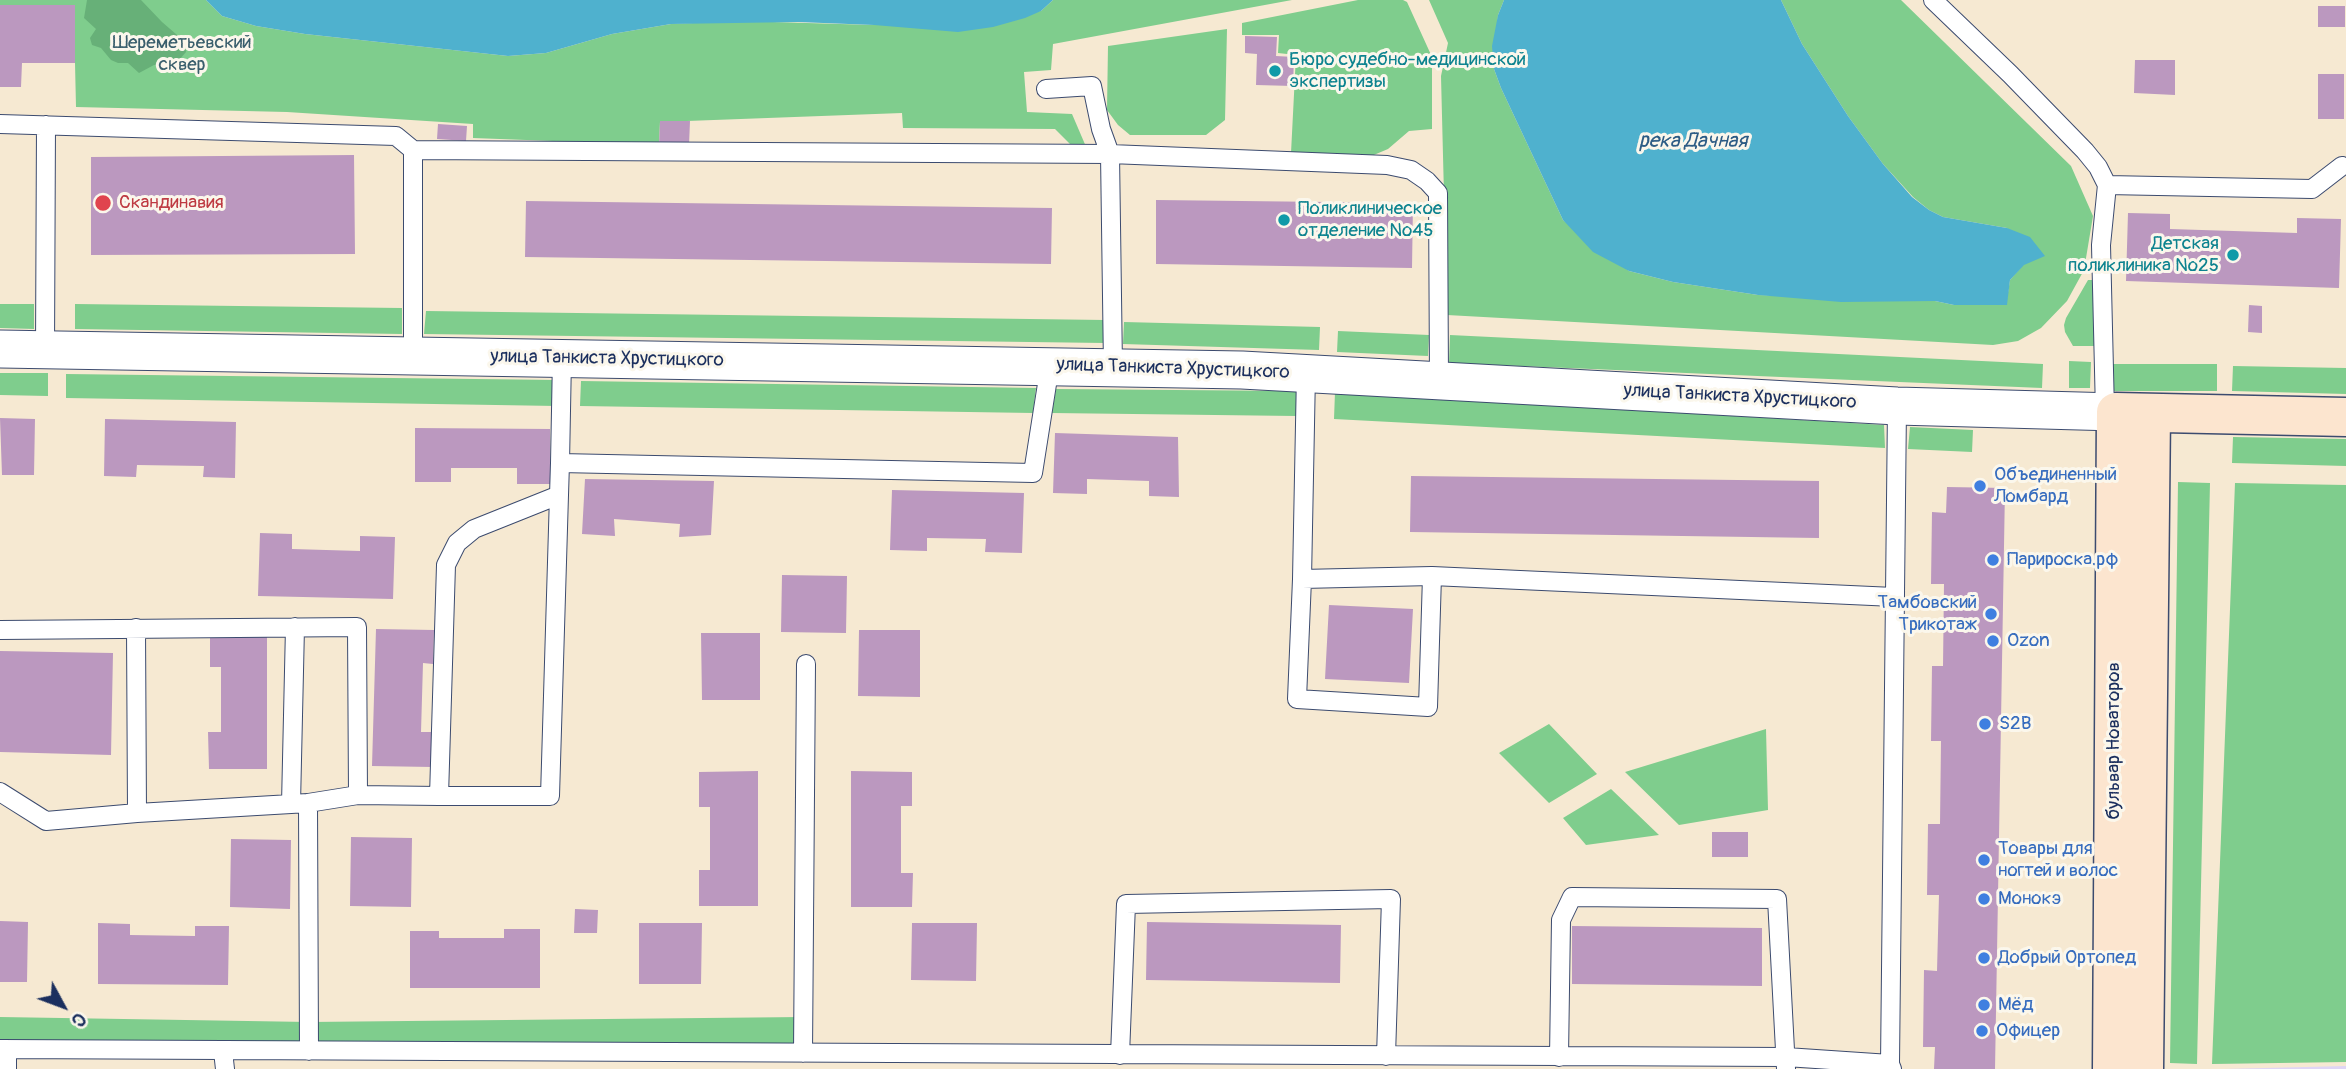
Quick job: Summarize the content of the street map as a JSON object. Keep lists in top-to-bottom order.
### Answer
{
  "streets": {
    "street": ["улица Танкиста Хрустицкого", "бульвар Новаторов"]
  },
  "crossings": [
    ["улица Танкиста Хрустицкого", "бульвар Новаторов"]
  ],
  "water": ["река Дачная"],
  "parks": ["Шереметьевский сквер"],
  "places": [
    "Бюро судебно-медицинской экспертизы",
    "Скандинавия",
    "Поликлиническое отделение №45",
    "Детская поликлиника №25",
    "Объединенный Ломбард",
    "Парироска.рф",
    "Тамбовский Трикотаж",
    "Ozon",
    "S2B",
    "Товары для ногтей и волос",
    "Монокэ",
    "Добрый Ортопед",
    "Мёд",
    "Офицер"
  ],
  "north": "bottom right"
}
